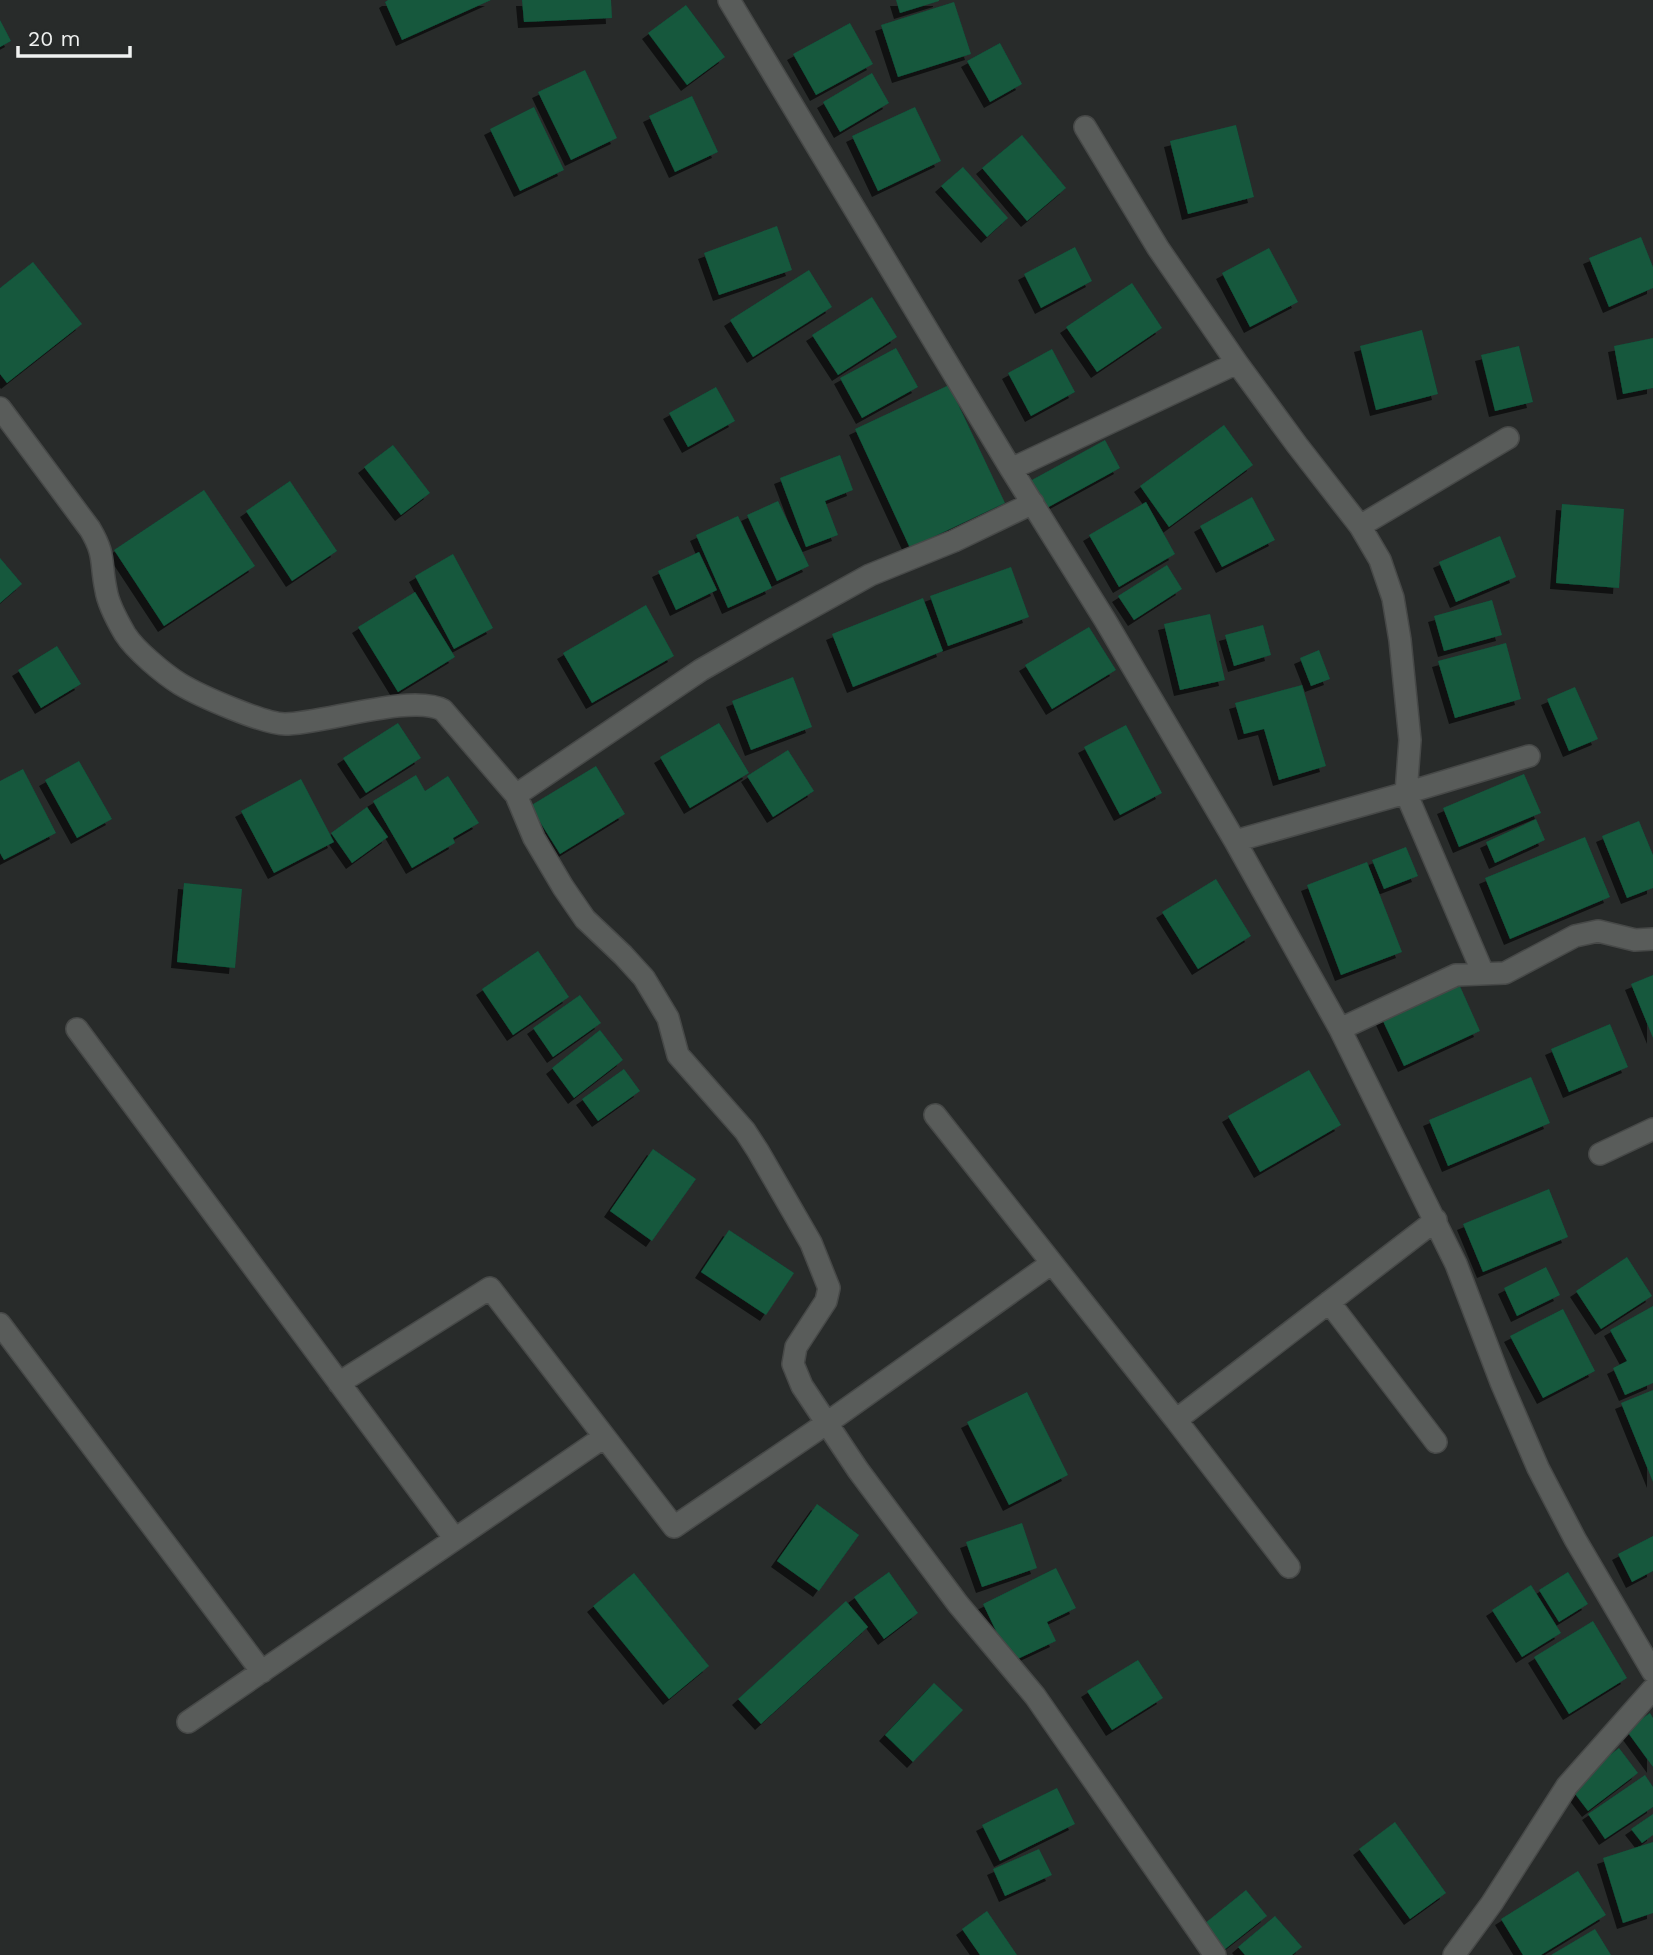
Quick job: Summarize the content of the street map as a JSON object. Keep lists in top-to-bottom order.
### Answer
{
  "scale_bar": "20 m"
}
